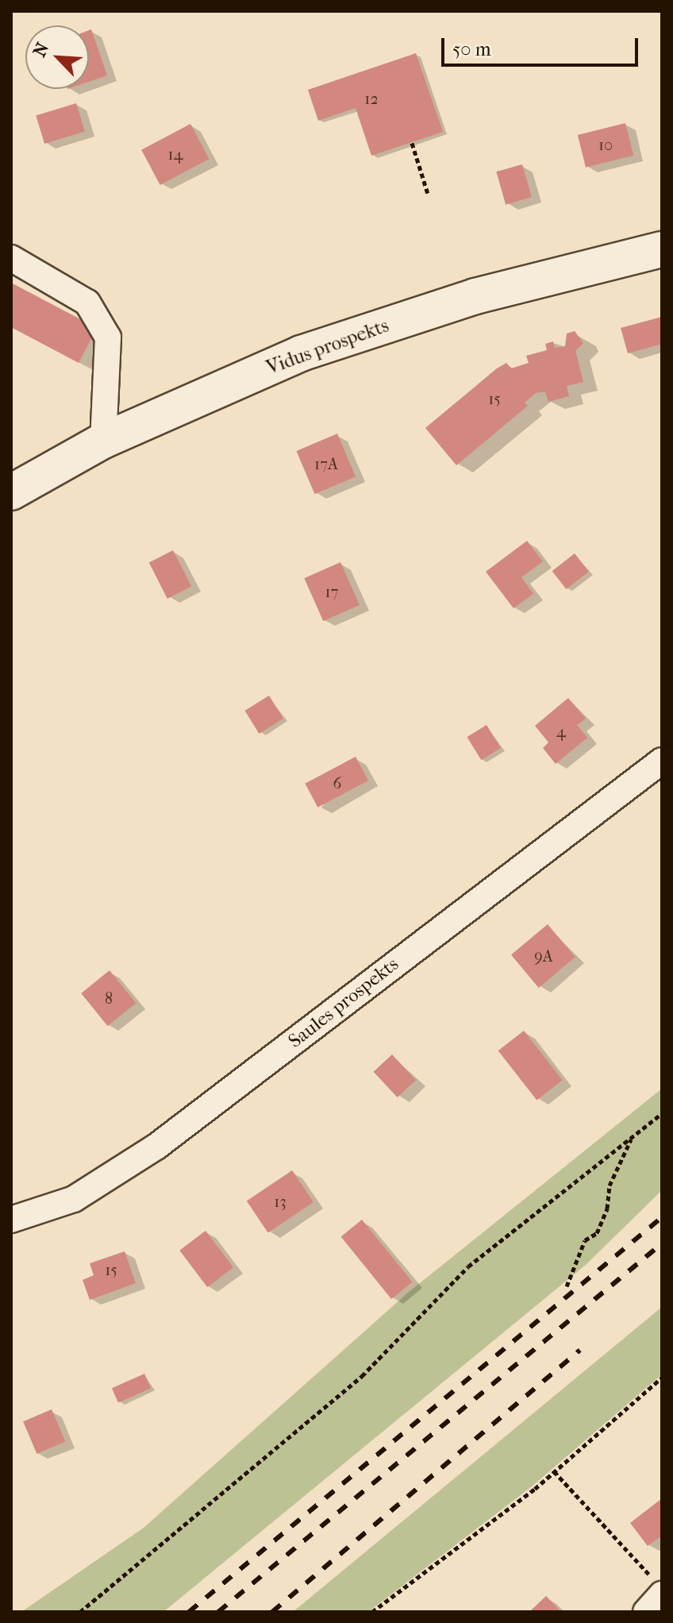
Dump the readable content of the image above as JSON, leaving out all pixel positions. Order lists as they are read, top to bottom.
{
  "streets": {
    "main road": ["Vidus prospekts"],
    "street": ["Saules prospekts"]
  },
  "house_numbers": [
    "12",
    "10",
    "14",
    "15",
    "17A",
    "17",
    "4",
    "6",
    "9A",
    "8",
    "13",
    "15"
  ],
  "scale_bar": "50 m",
  "north": "top left"
}
